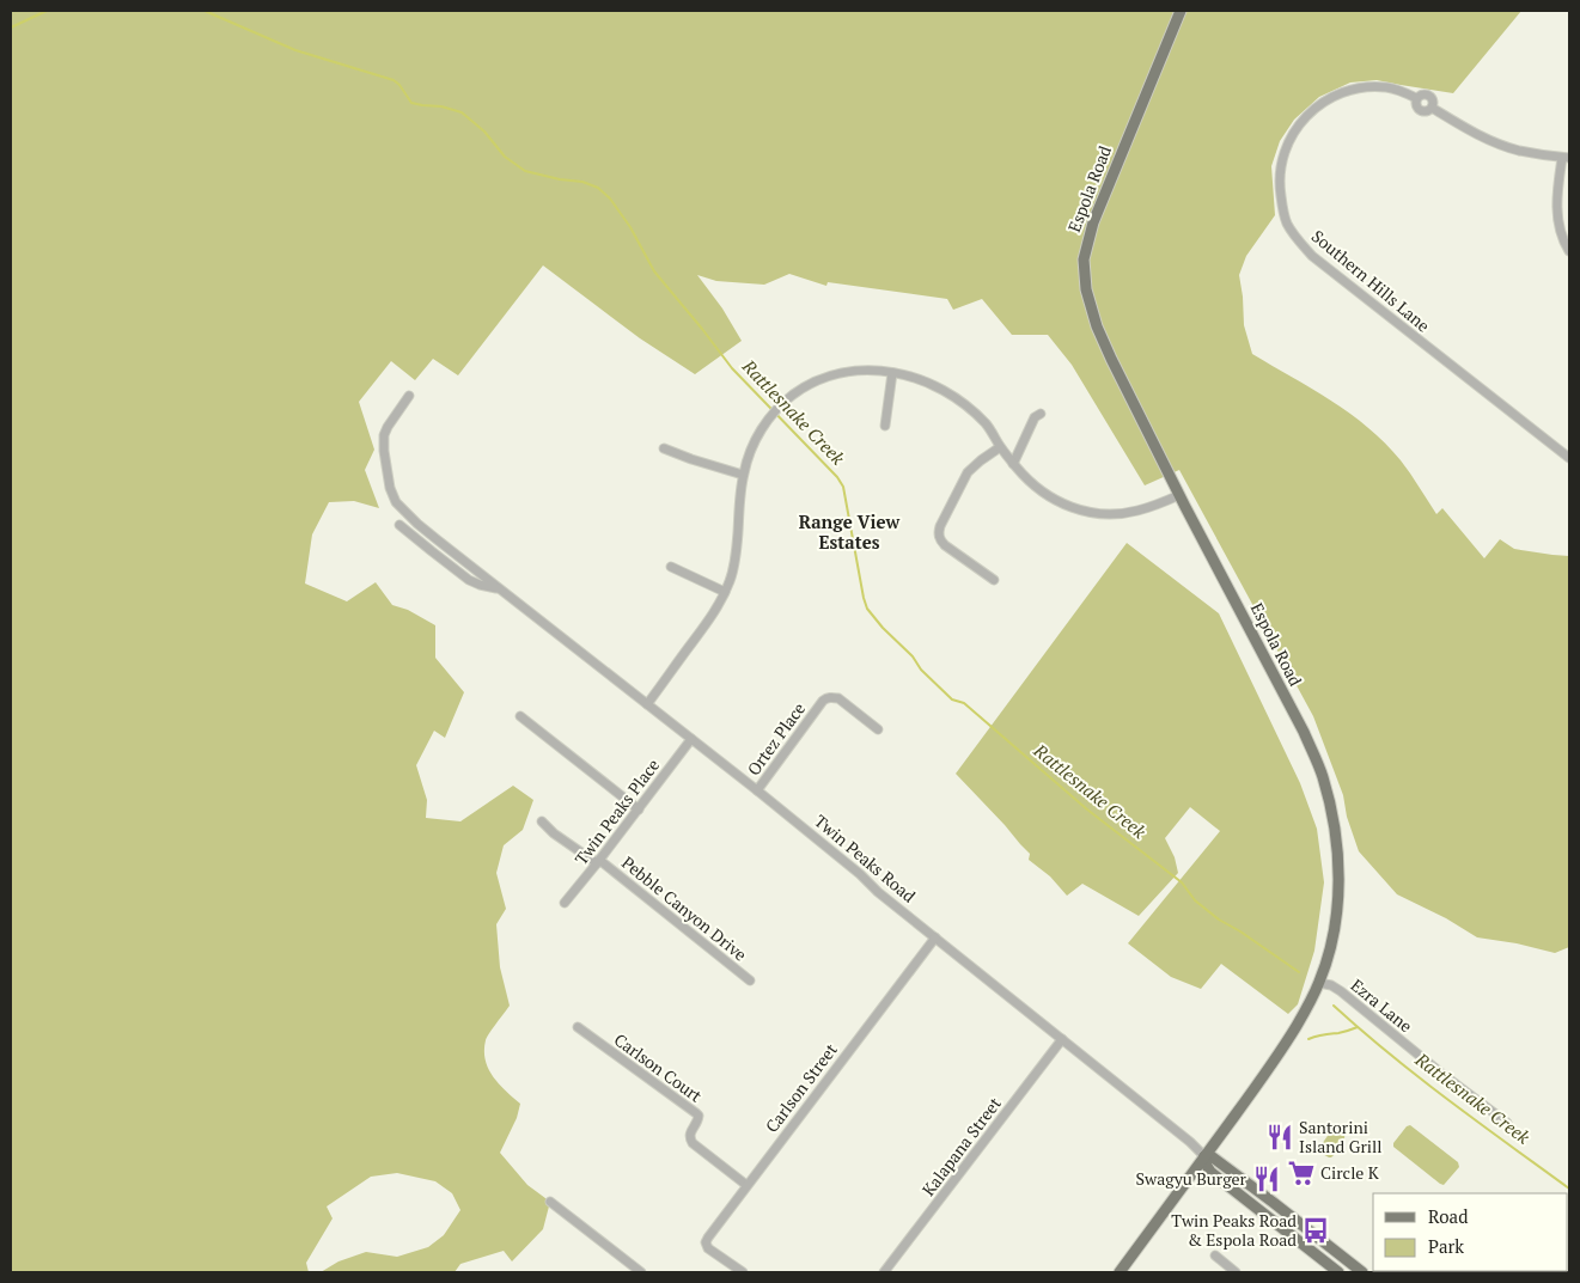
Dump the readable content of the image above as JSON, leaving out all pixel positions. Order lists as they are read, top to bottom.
{
  "streets": {
    "main road": ["Espola Road", "Twin Peaks Road"],
    "street": [
      "Southern Hills Lane",
      "Ortez Place",
      "Twin Peaks Place",
      "Pebble Canyon Drive",
      "Ezra Lane",
      "Carlson Court",
      "Carlson Street",
      "Kalapana Street"
    ]
  },
  "crossings": [
    ["Espola Road", "Twin Peaks Road"],
    ["Espola Road", "Ezra Lane"],
    ["Ortez Place", "Twin Peaks Road"],
    ["Twin Peaks Place", "Twin Peaks Road"],
    ["Twin Peaks Place", "Pebble Canyon Drive"],
    ["Twin Peaks Road", "Carlson Street"],
    ["Twin Peaks Road", "Kalapana Street"],
    ["Carlson Court", "Carlson Street"]
  ],
  "districts": ["Range View Estates"],
  "water": ["Rattlesnake Creek"],
  "places": {
    "restaurant": ["Santorini Island Grill", "Swagyu Burger"],
    "supermarket": ["Circle K"],
    "bus stop": ["Twin Peaks Road & Espola Road"]
  },
  "legend": ["Road", "Park"]
}
